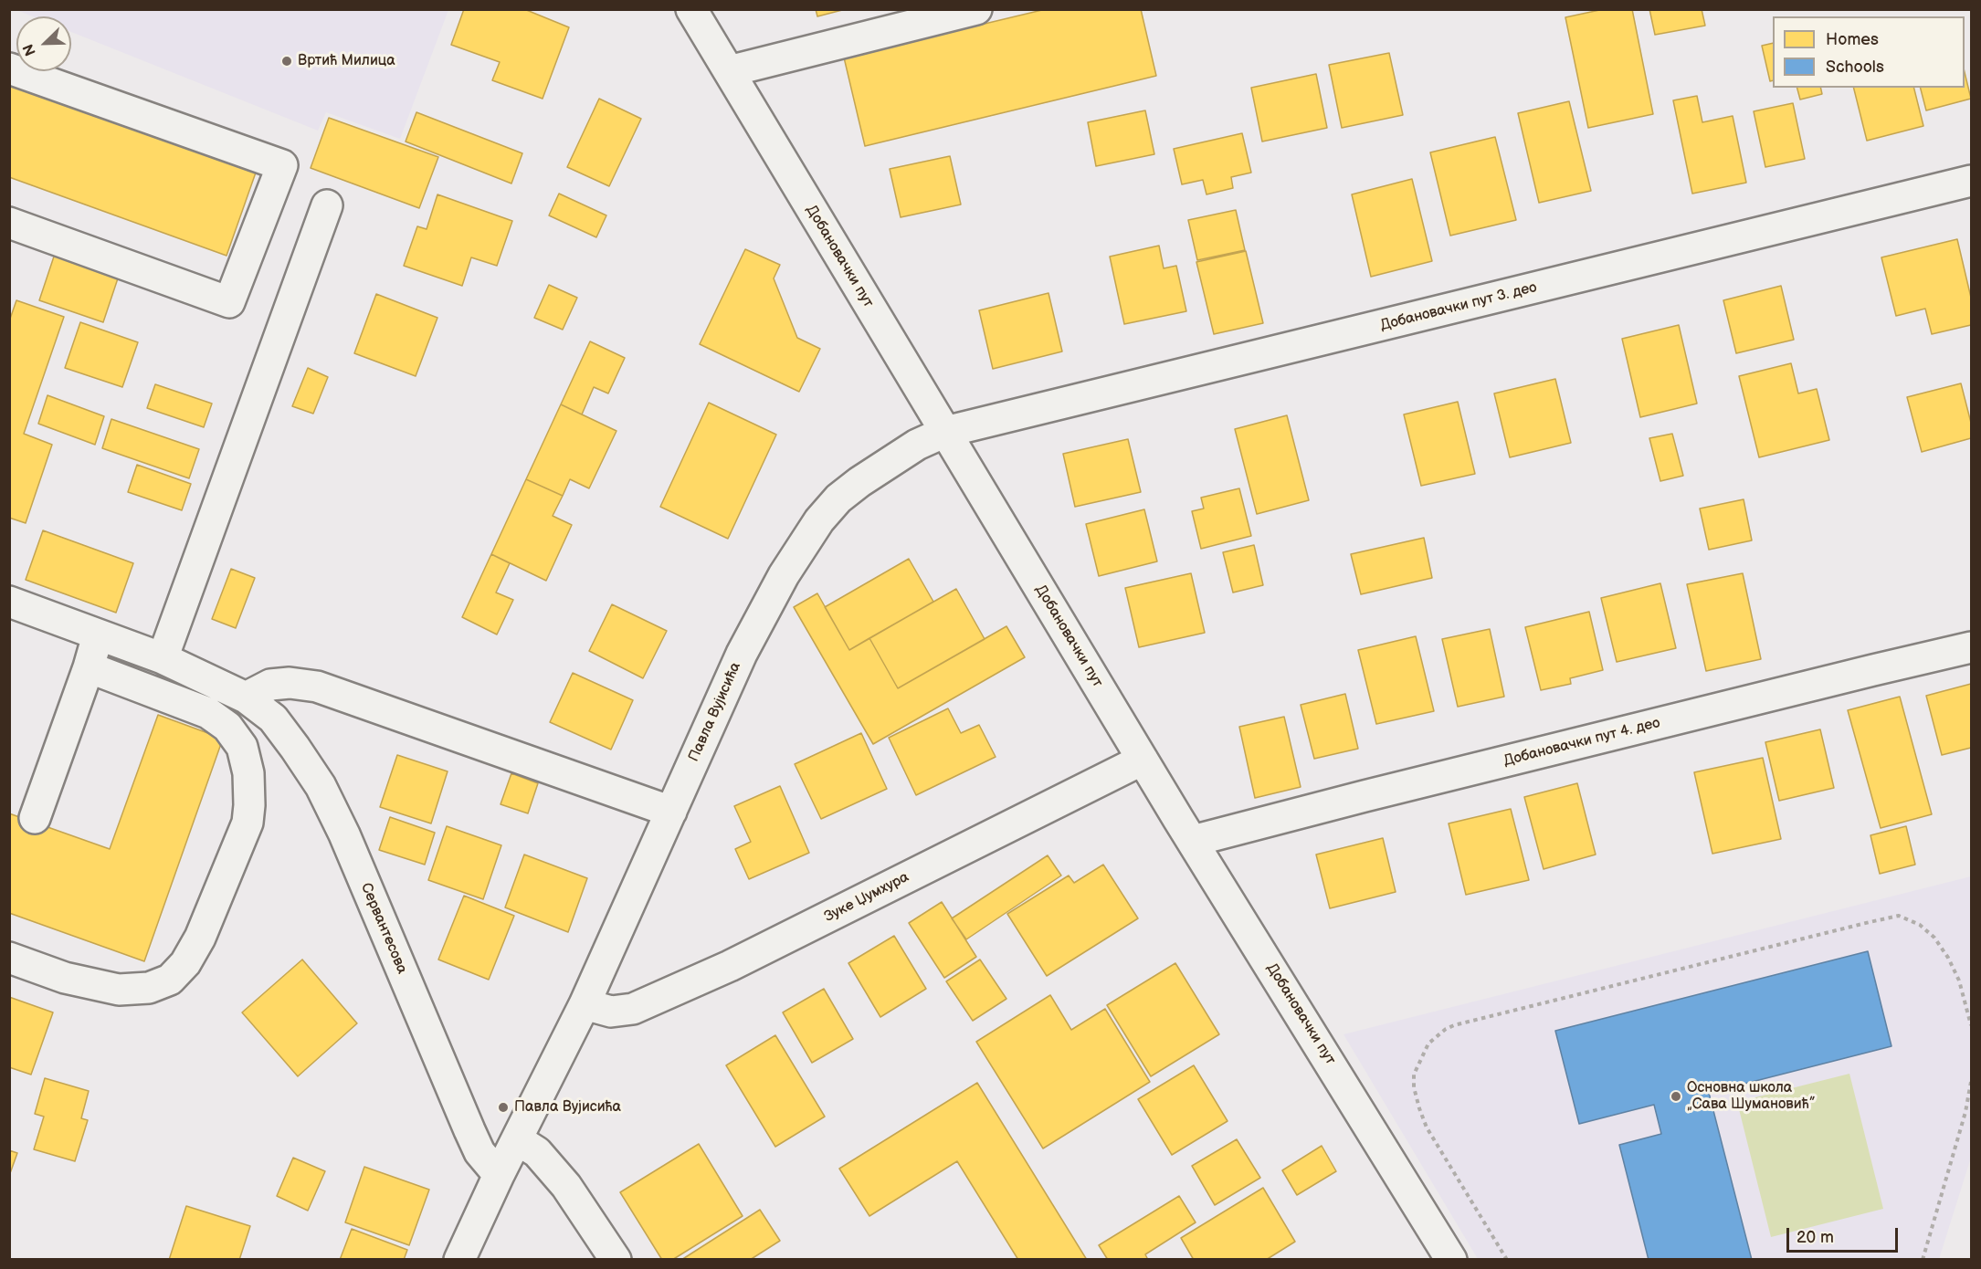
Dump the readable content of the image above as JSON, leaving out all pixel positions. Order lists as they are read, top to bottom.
{
  "streets": {
    "street": [
      "Добановачки пут",
      "Добановачки пут 3. део",
      "Павла Вујисића",
      "Добановачки пут 4. део",
      "Зуке Џумхура",
      "Сервантесова"
    ]
  },
  "crossings": [
    ["Добановачки пут", "Добановачки пут 3. део"],
    ["Добановачки пут", "Павла Вујисића"],
    ["Добановачки пут", "Добановачки пут 4. део"],
    ["Добановачки пут", "Зуке Џумхура"],
    ["Добановачки пут 3. део", "Павла Вујисића"],
    ["Павла Вујисића", "Зуке Џумхура"],
    ["Павла Вујисића", "Сервантесова"]
  ],
  "places": ["Вртић Милица", "Основна школа „Сава Шумановић”", "Павла Вујисића"],
  "legend": ["Homes", "Schools"],
  "scale_bar": "20 m",
  "north": "bottom left"
}
